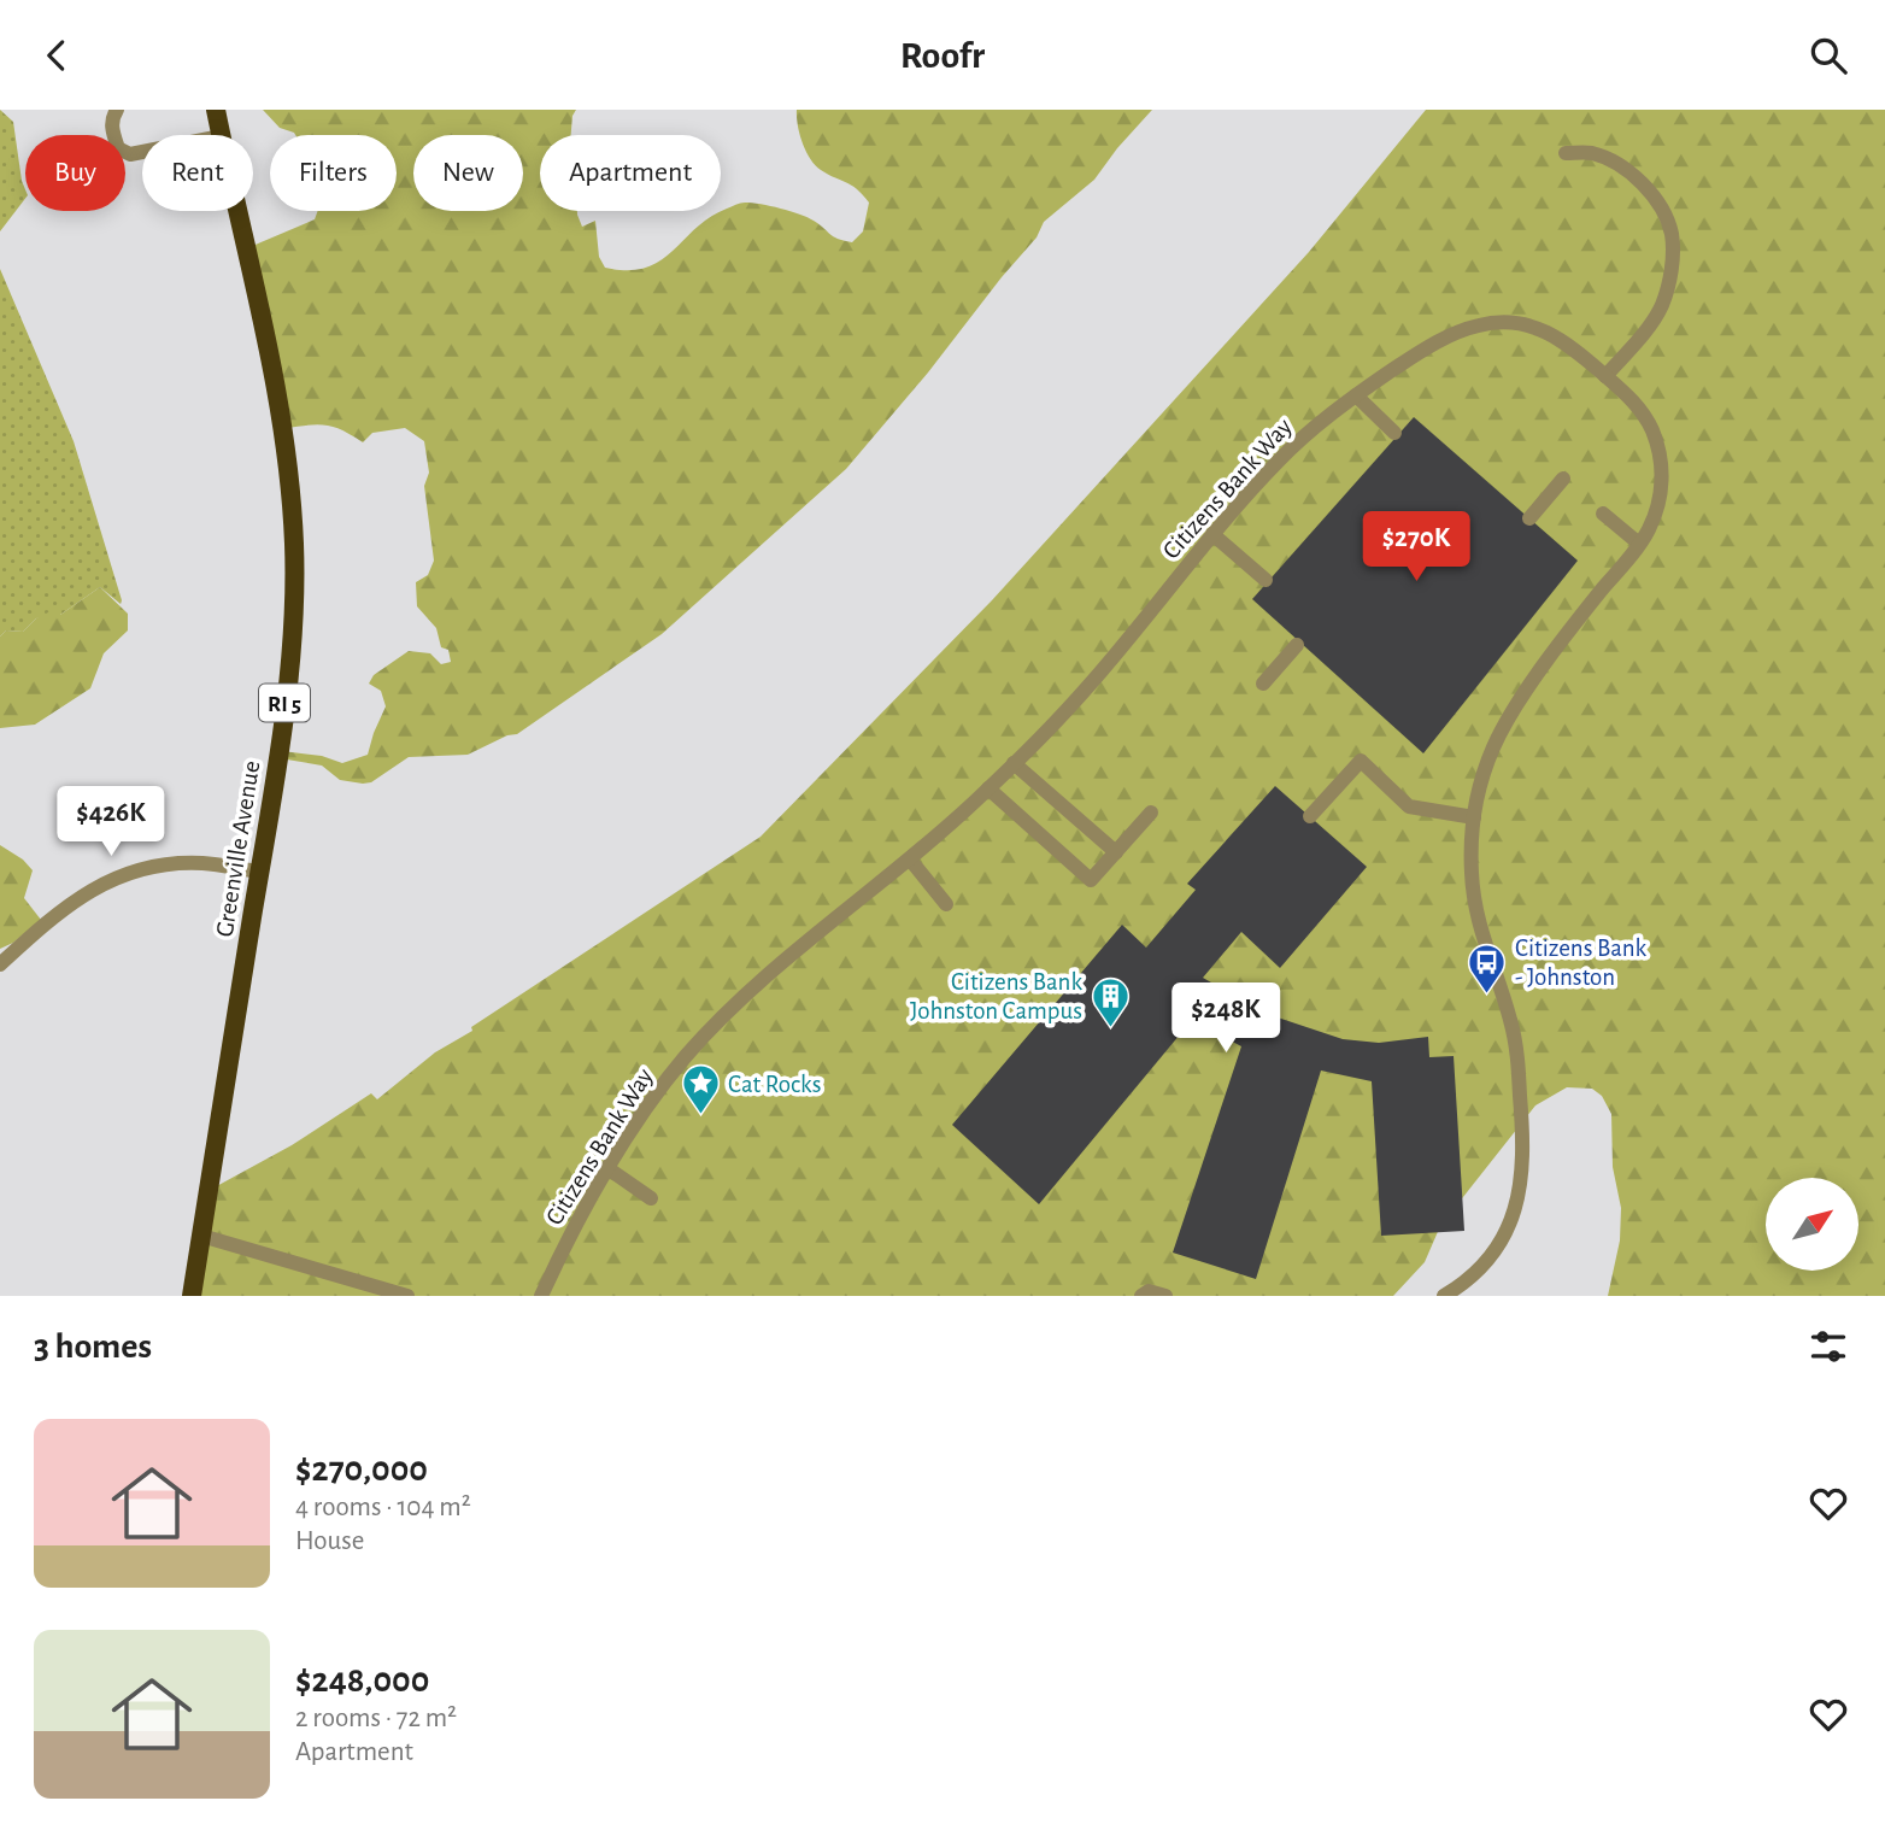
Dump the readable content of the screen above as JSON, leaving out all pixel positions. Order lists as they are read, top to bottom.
{
  "streets": {
    "main road": ["RI 5", "Greenville Avenue"],
    "street": ["Citizens Bank Way"]
  },
  "places": {
    "bus stop": ["Citizens Bank - Johnston"],
    "building": ["Citizens Bank Johnston Campus"],
    "place": ["Cat Rocks"]
  },
  "north": "top right",
  "page": {
    "header": "Roofr",
    "chip": [
      "Buy",
      "Rent",
      "Filters",
      "New",
      "Apartment"
    ],
    "price": ["$270K", "$426K", "$248K"],
    "heading": "3 homes",
    "list": [
      {
        "name": "$270,000",
        "note": "4 rooms · 104 m² · House"
      },
      {
        "name": "$248,000",
        "note": "2 rooms · 72 m² · Apartment"
      }
    ]
  }
}
